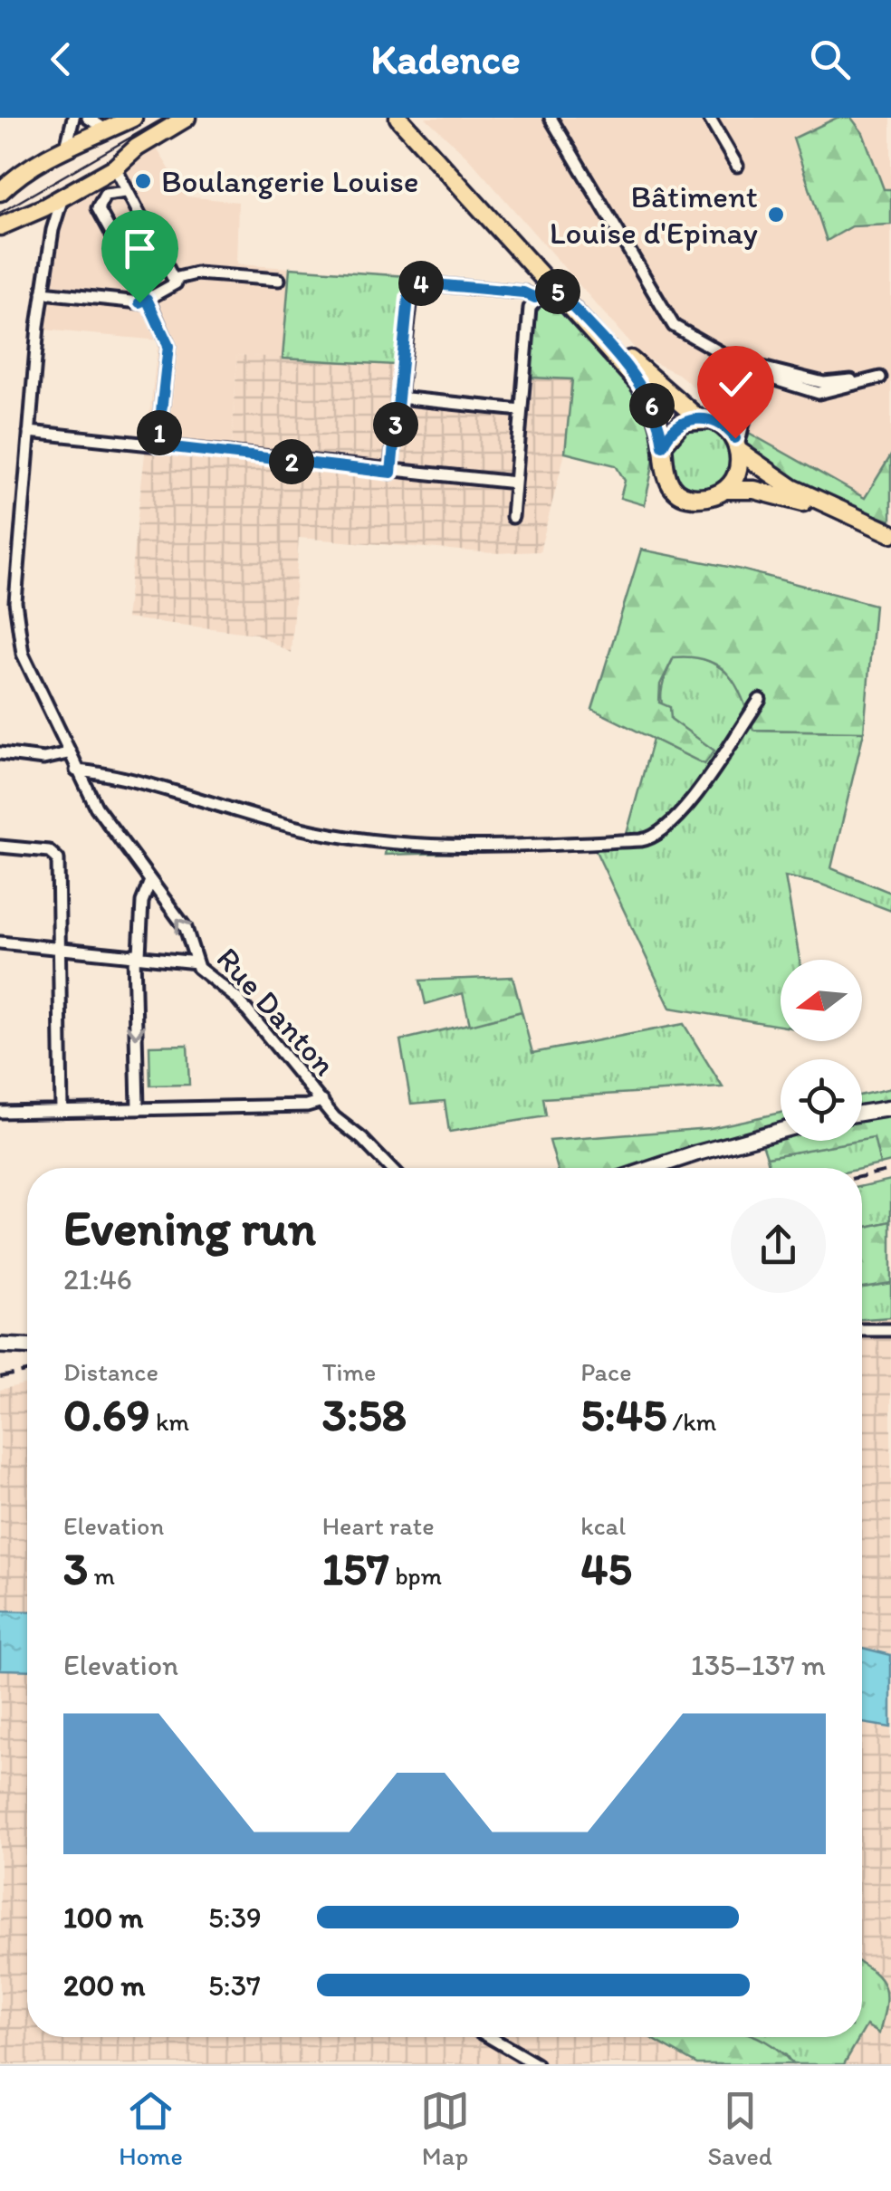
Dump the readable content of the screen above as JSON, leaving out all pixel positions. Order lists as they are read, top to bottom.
{
  "streets": {
    "street": ["Rue Danton"]
  },
  "places": ["Boulangerie Louise", "Bâtiment Louise d'Epinay"],
  "north": "left",
  "page": {
    "header": "Kadence",
    "pins": [
      "4",
      "5",
      "6",
      "3",
      "1",
      "2"
    ],
    "heading": ["Evening run", "21:46"],
    "stats": [
      ["Distance", "0.69 km"],
      ["Time", "3:58"],
      ["Pace", "5:45 /km"],
      ["Elevation", "3 m"],
      ["Heart rate", "157 bpm"],
      ["kcal", "45"]
    ],
    "chart": ["Elevation", "135–137 m"],
    "list": [
      {
        "name": "100 m",
        "note": "5:39"
      },
      {
        "name": "200 m",
        "note": "5:37"
      }
    ],
    "tabs": ["Home", "Map", "Saved"]
  }
}
